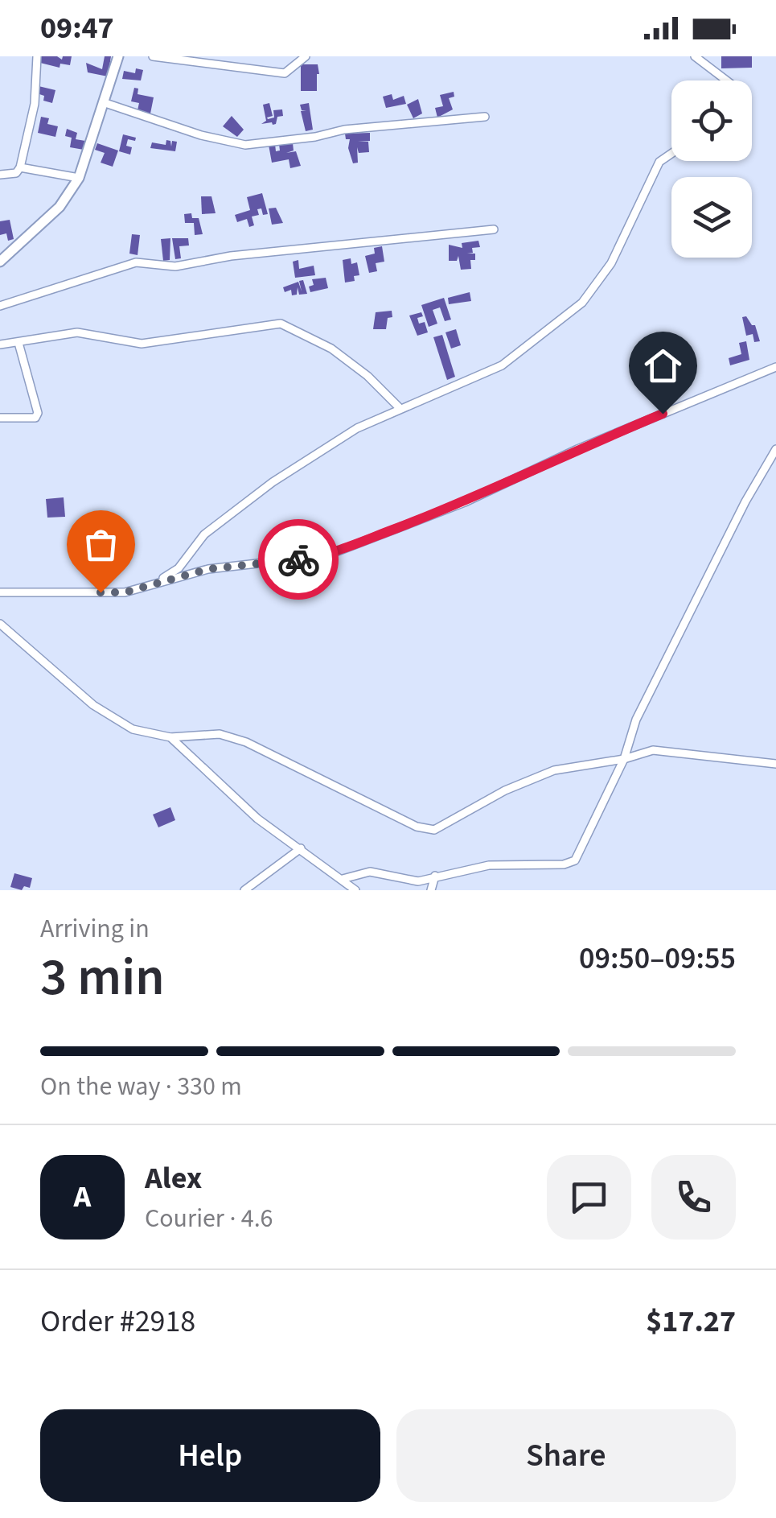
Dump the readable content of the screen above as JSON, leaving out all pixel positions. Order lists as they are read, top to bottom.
{
  "page": {
    "status": "09:47",
    "heading": ["3 min", "Arriving in", "09:50–09:55"],
    "panel": [
      "Alex",
      "Courier · 4.6",
      "Order #2918",
      "$17.27"
    ],
    "bar": "On the way · 330 m",
    "round": "A",
    "buttons": ["Help", "Share"]
  }
}
